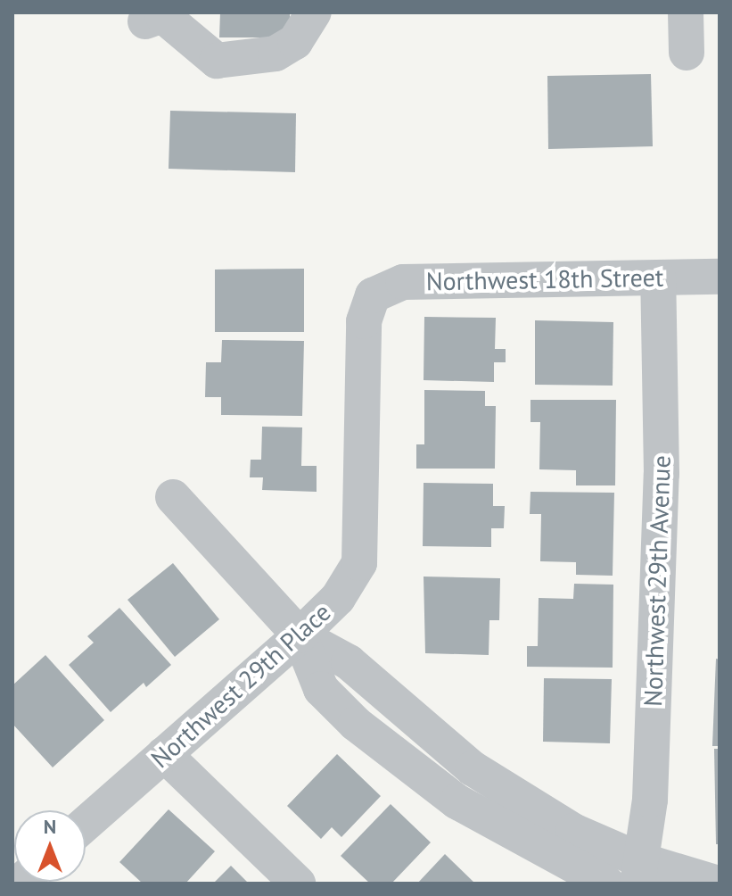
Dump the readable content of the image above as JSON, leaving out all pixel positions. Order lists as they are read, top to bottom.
{
  "streets": {
    "street": ["Northwest 18th Street", "Northwest 29th Avenue", "Northwest 29th Place"]
  },
  "crossings": [
    ["Northwest 18th Street", "Northwest 29th Avenue"],
    ["Northwest 18th Street", "Northwest 29th Place"]
  ],
  "north": "top"
}
